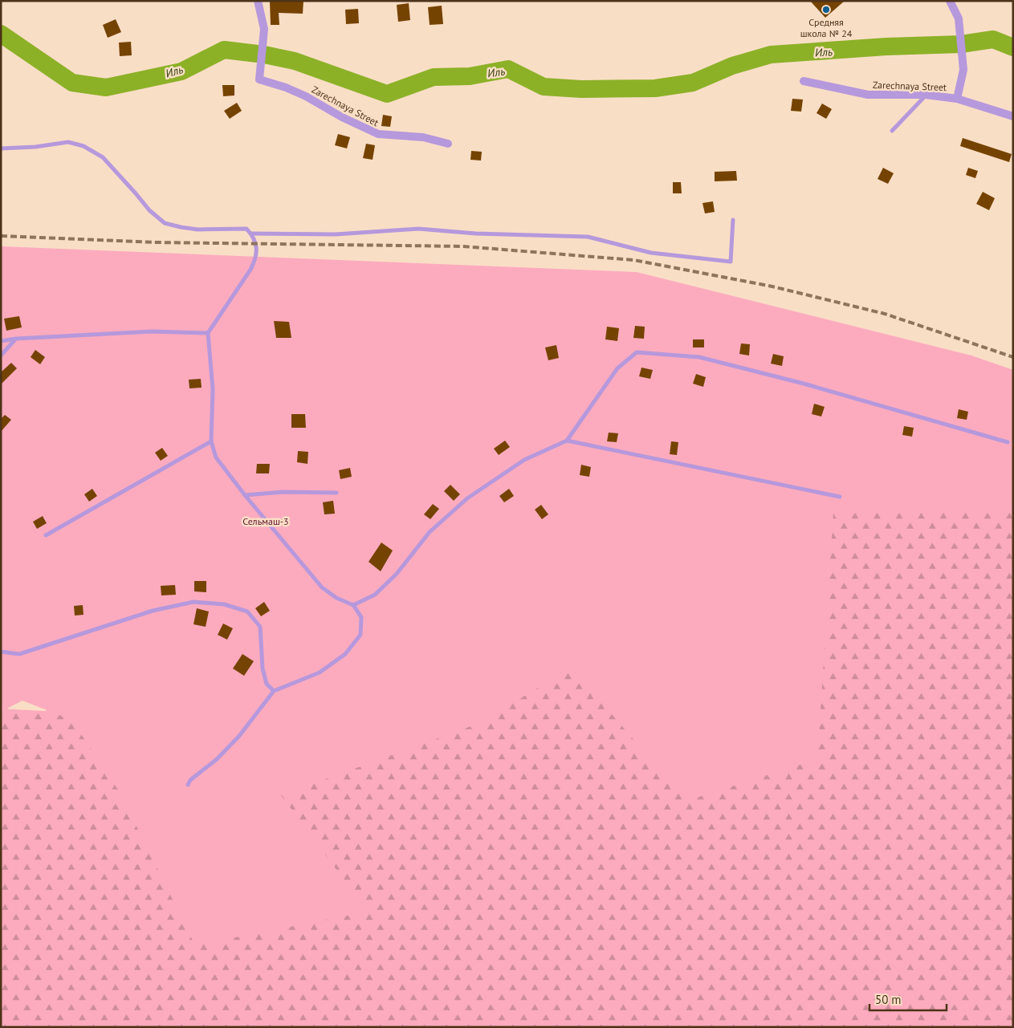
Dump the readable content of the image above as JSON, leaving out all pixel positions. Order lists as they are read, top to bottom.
{
  "streets": {
    "street": ["Zarechnaya Street"]
  },
  "water": ["Иль"],
  "parks": ["Сельмаш-3"],
  "places": ["Средняя школа № 24"],
  "scale_bar": "50 m"
}
